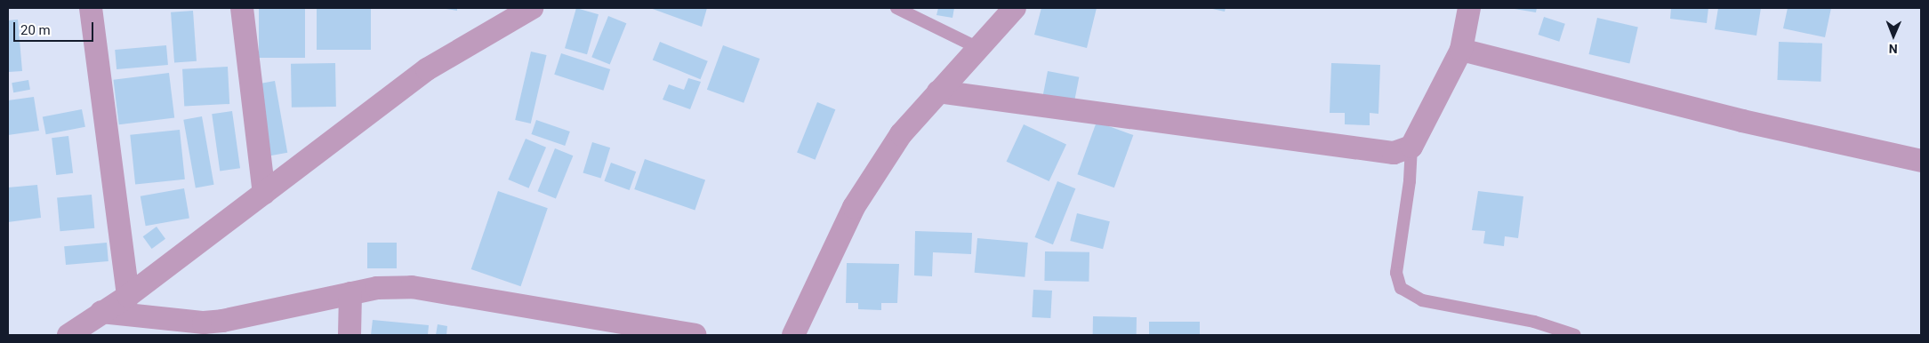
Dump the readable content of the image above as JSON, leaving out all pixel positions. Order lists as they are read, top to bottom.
{
  "scale_bar": "20 m",
  "north": "bottom"
}
